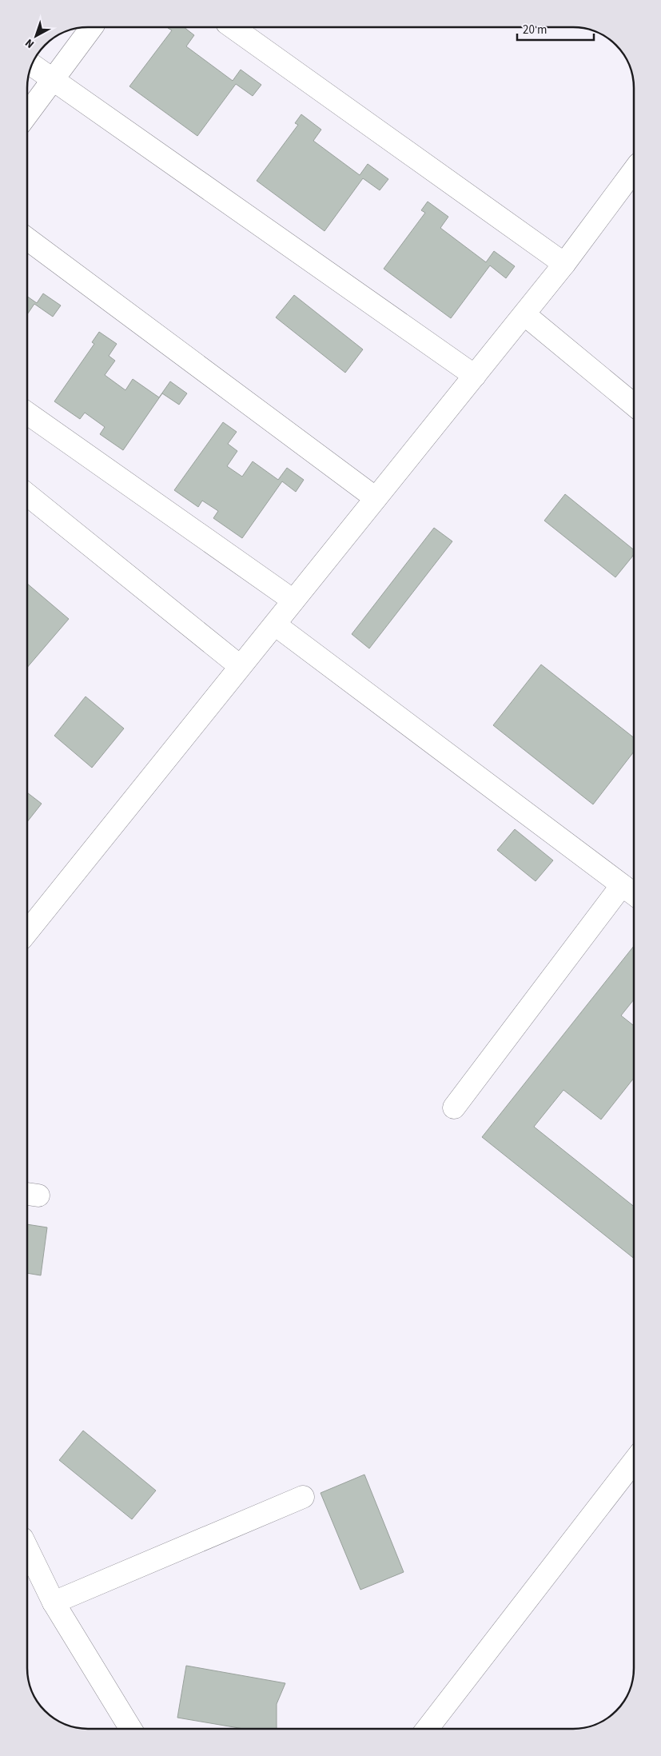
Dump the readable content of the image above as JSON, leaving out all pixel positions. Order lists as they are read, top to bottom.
{
  "scale_bar": "20 m",
  "north": "bottom left"
}
